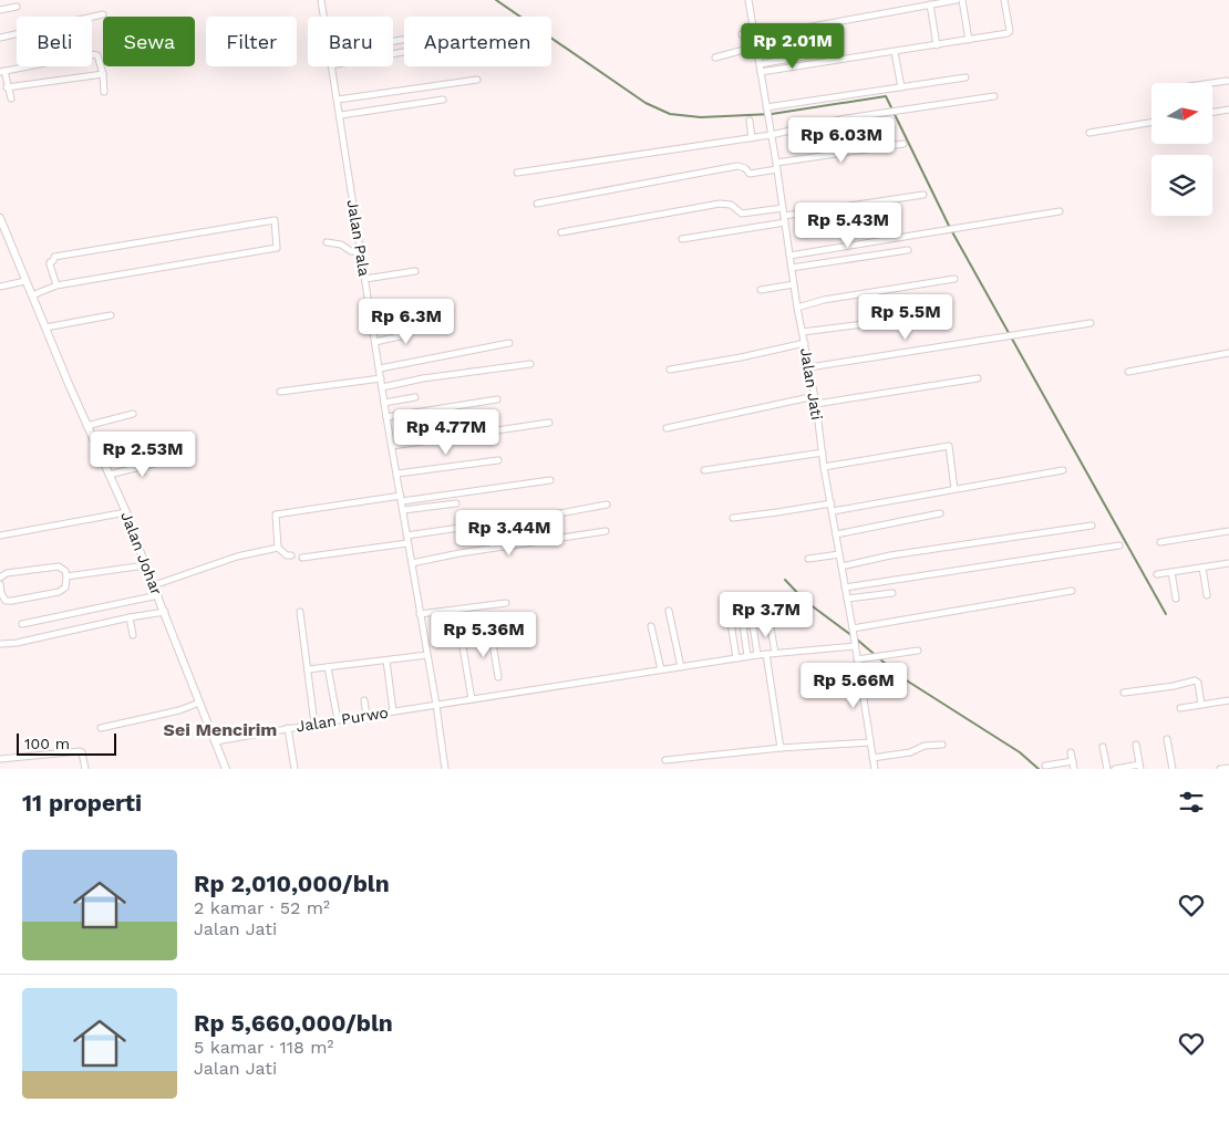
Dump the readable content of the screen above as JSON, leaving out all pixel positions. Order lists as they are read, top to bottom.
{
  "streets": {
    "street": [
      "Jalan Pala",
      "Jalan Jati",
      "Jalan Johar",
      "Jalan Purwo"
    ]
  },
  "crossings": [
    ["Jalan Pala", "Jalan Purwo"],
    ["Jalan Jati", "Jalan Purwo"],
    ["Jalan Johar", "Jalan Purwo"]
  ],
  "districts": ["Sei Mencirim"],
  "scale_bar": "100 m",
  "north": "right",
  "page": {
    "chip": [
      "Beli",
      "Sewa",
      "Filter",
      "Baru",
      "Apartemen"
    ],
    "price": [
      "Rp 2.01M",
      "Rp 6.03M",
      "Rp 5.43M",
      "Rp 5.5M",
      "Rp 6.3M",
      "Rp 4.77M",
      "Rp 2.53M",
      "Rp 3.44M",
      "Rp 3.7M",
      "Rp 5.36M",
      "Rp 5.66M"
    ],
    "scale": "100 m",
    "heading": "11 properti",
    "list": [
      {
        "name": "Rp 2,010,000/bln",
        "note": "2 kamar · 52 m² · Jalan Jati"
      },
      {
        "name": "Rp 5,660,000/bln",
        "note": "5 kamar · 118 m² · Jalan Jati"
      }
    ]
  }
}
